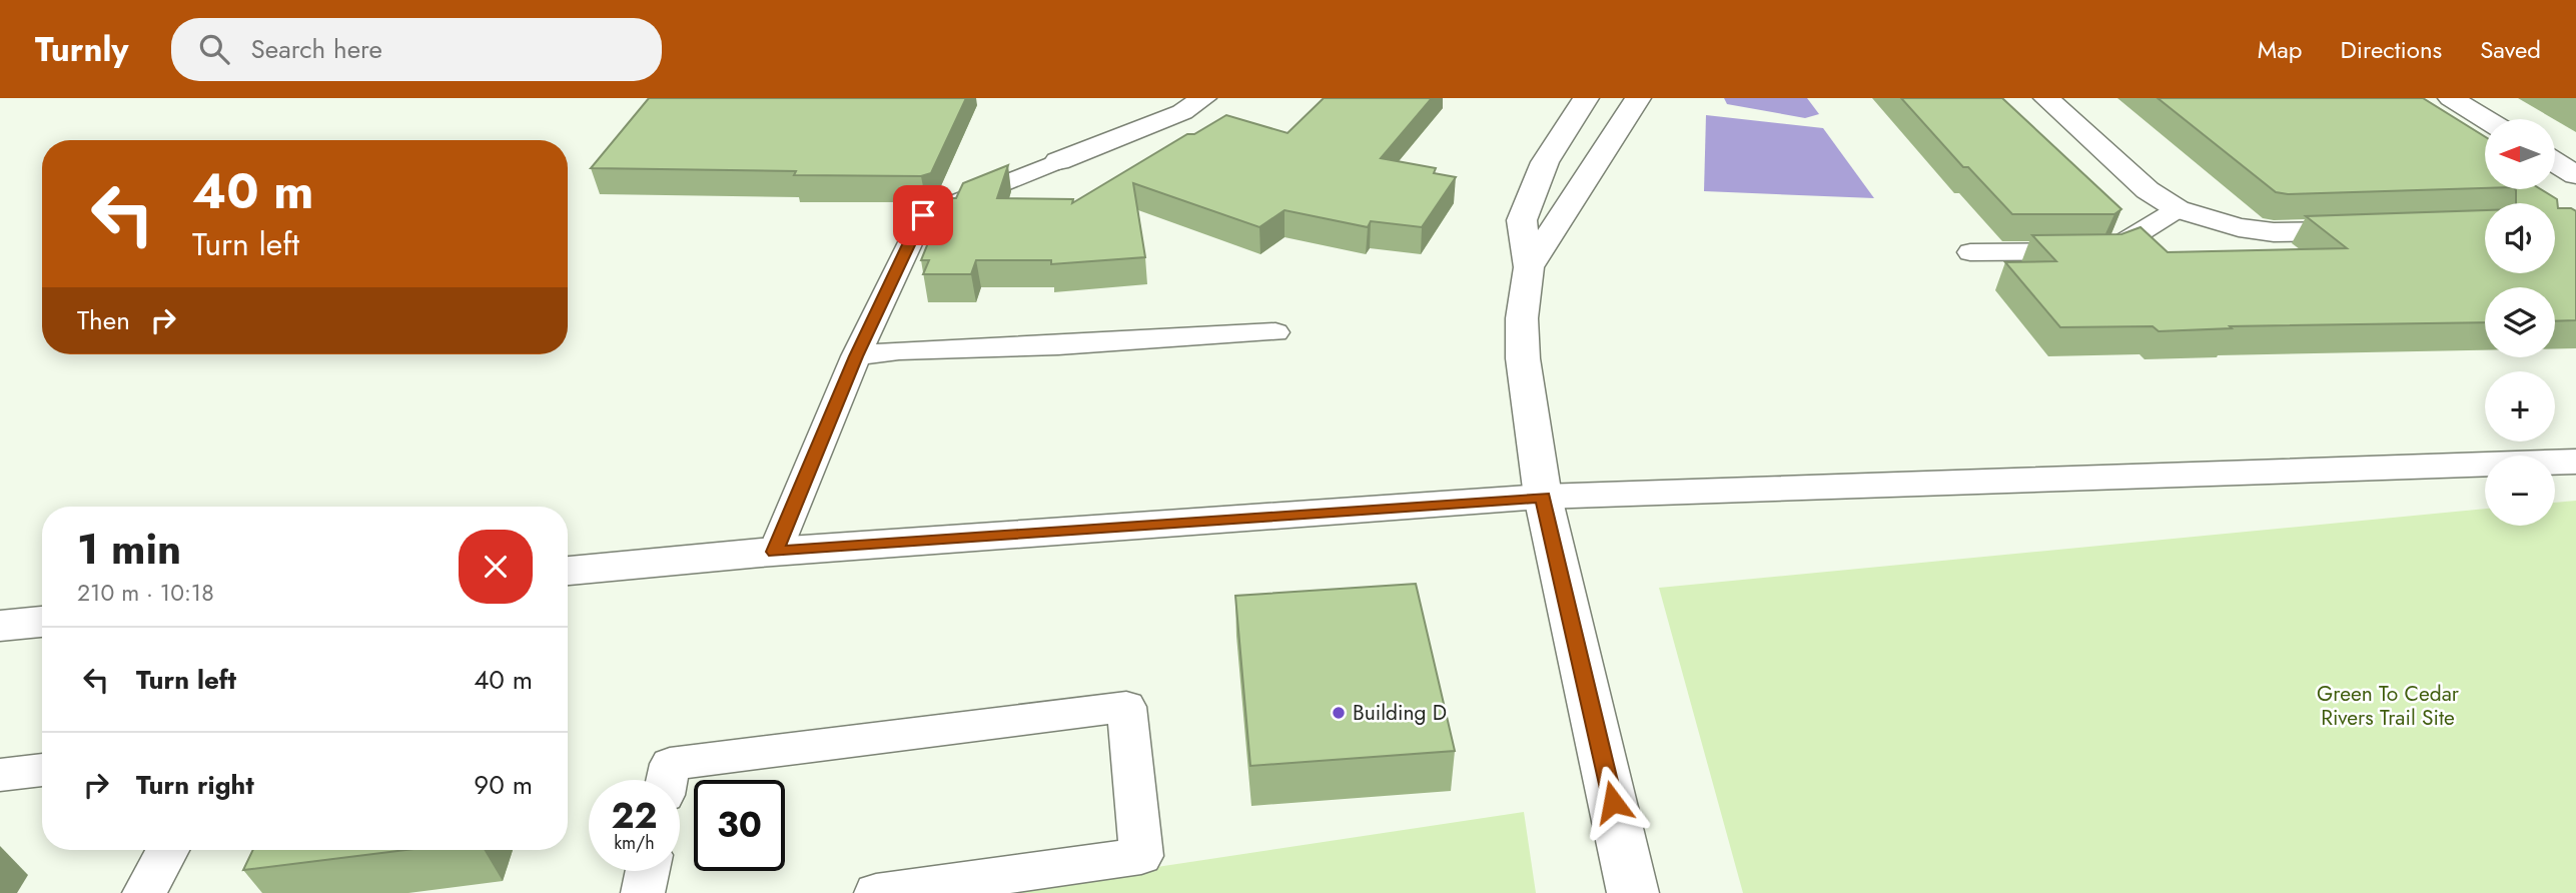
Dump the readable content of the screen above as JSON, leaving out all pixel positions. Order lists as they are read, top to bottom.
{
  "parks": ["Green To Cedar Rivers Trail Site"],
  "places": ["Building D"],
  "north": "left",
  "page": {
    "header": "Turnly",
    "search": "Search here",
    "nav": ["Map", "Directions", "Saved"],
    "map_buttons": ["+", "−"],
    "turn": ["40 m", "Turn left"],
    "then": "Then",
    "heading": ["1 min", "210 m · 10:18"],
    "list": [
      {
        "name": "Turn left",
        "value": "40 m"
      },
      {
        "name": "Turn right",
        "value": "90 m"
      }
    ],
    "speed": "22 km/h",
    "limit": "30"
  }
}
